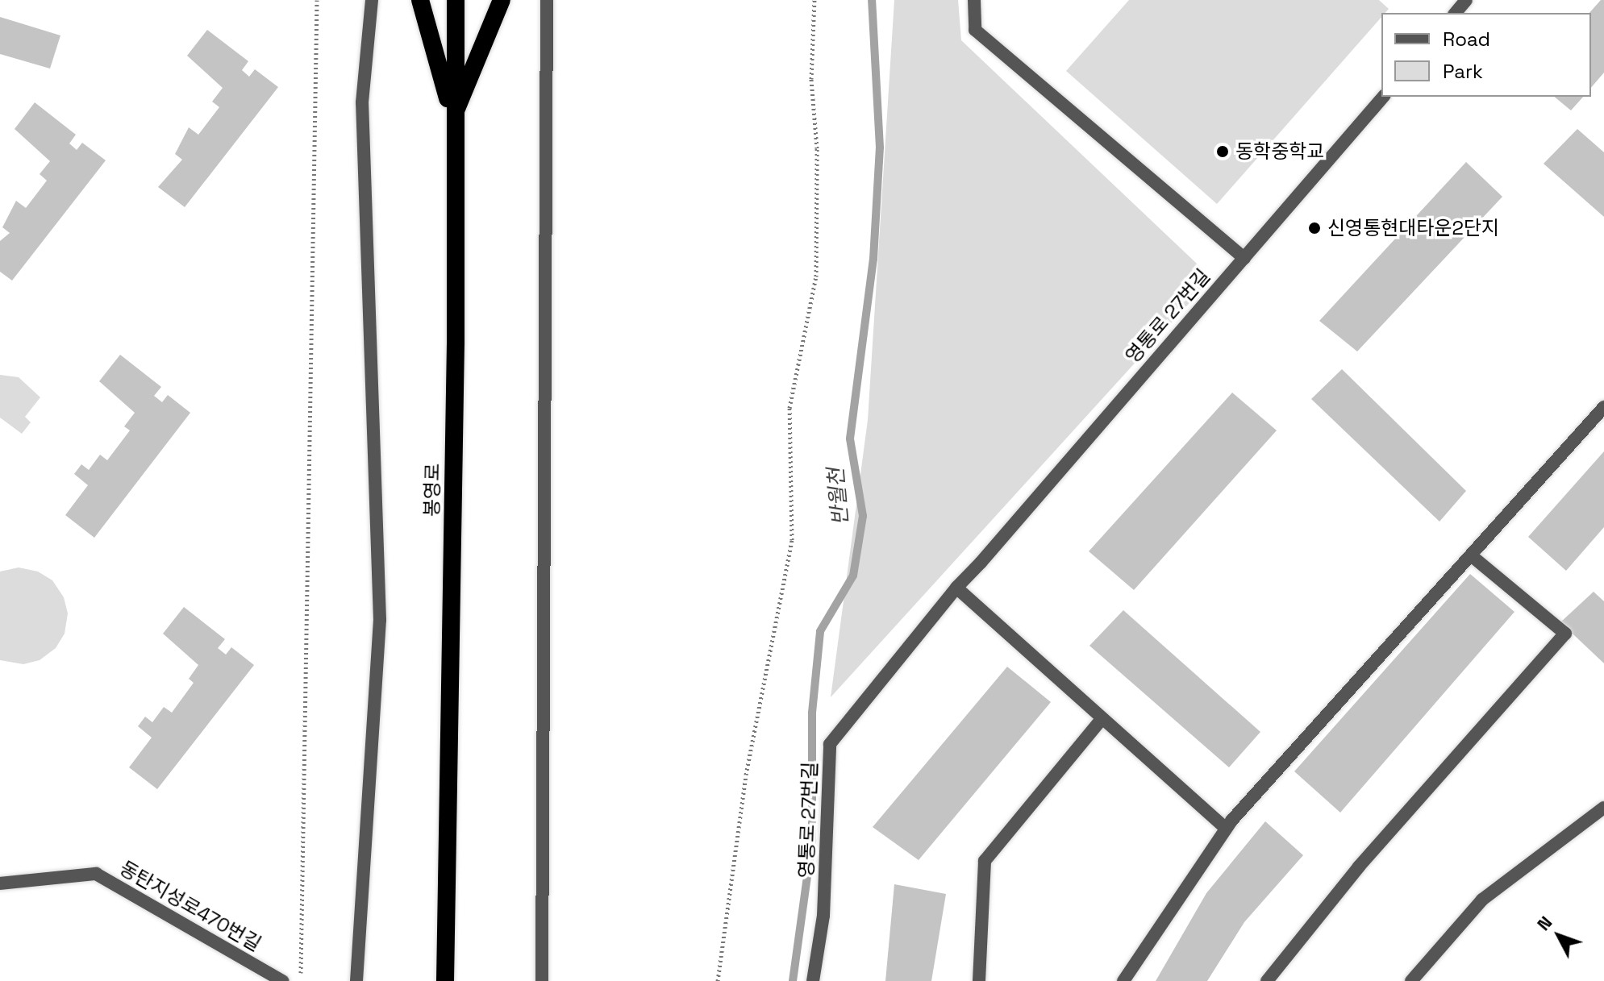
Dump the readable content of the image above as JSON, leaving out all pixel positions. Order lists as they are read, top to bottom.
{
  "streets": {
    "highway": ["봉영로"],
    "street": ["영통로 27번길", "동탄지성로470번길"]
  },
  "water": ["반월천"],
  "places": ["동학중학교", "신영통현대타운2단지"],
  "legend": ["Road", "Park"],
  "north": "top left"
}
